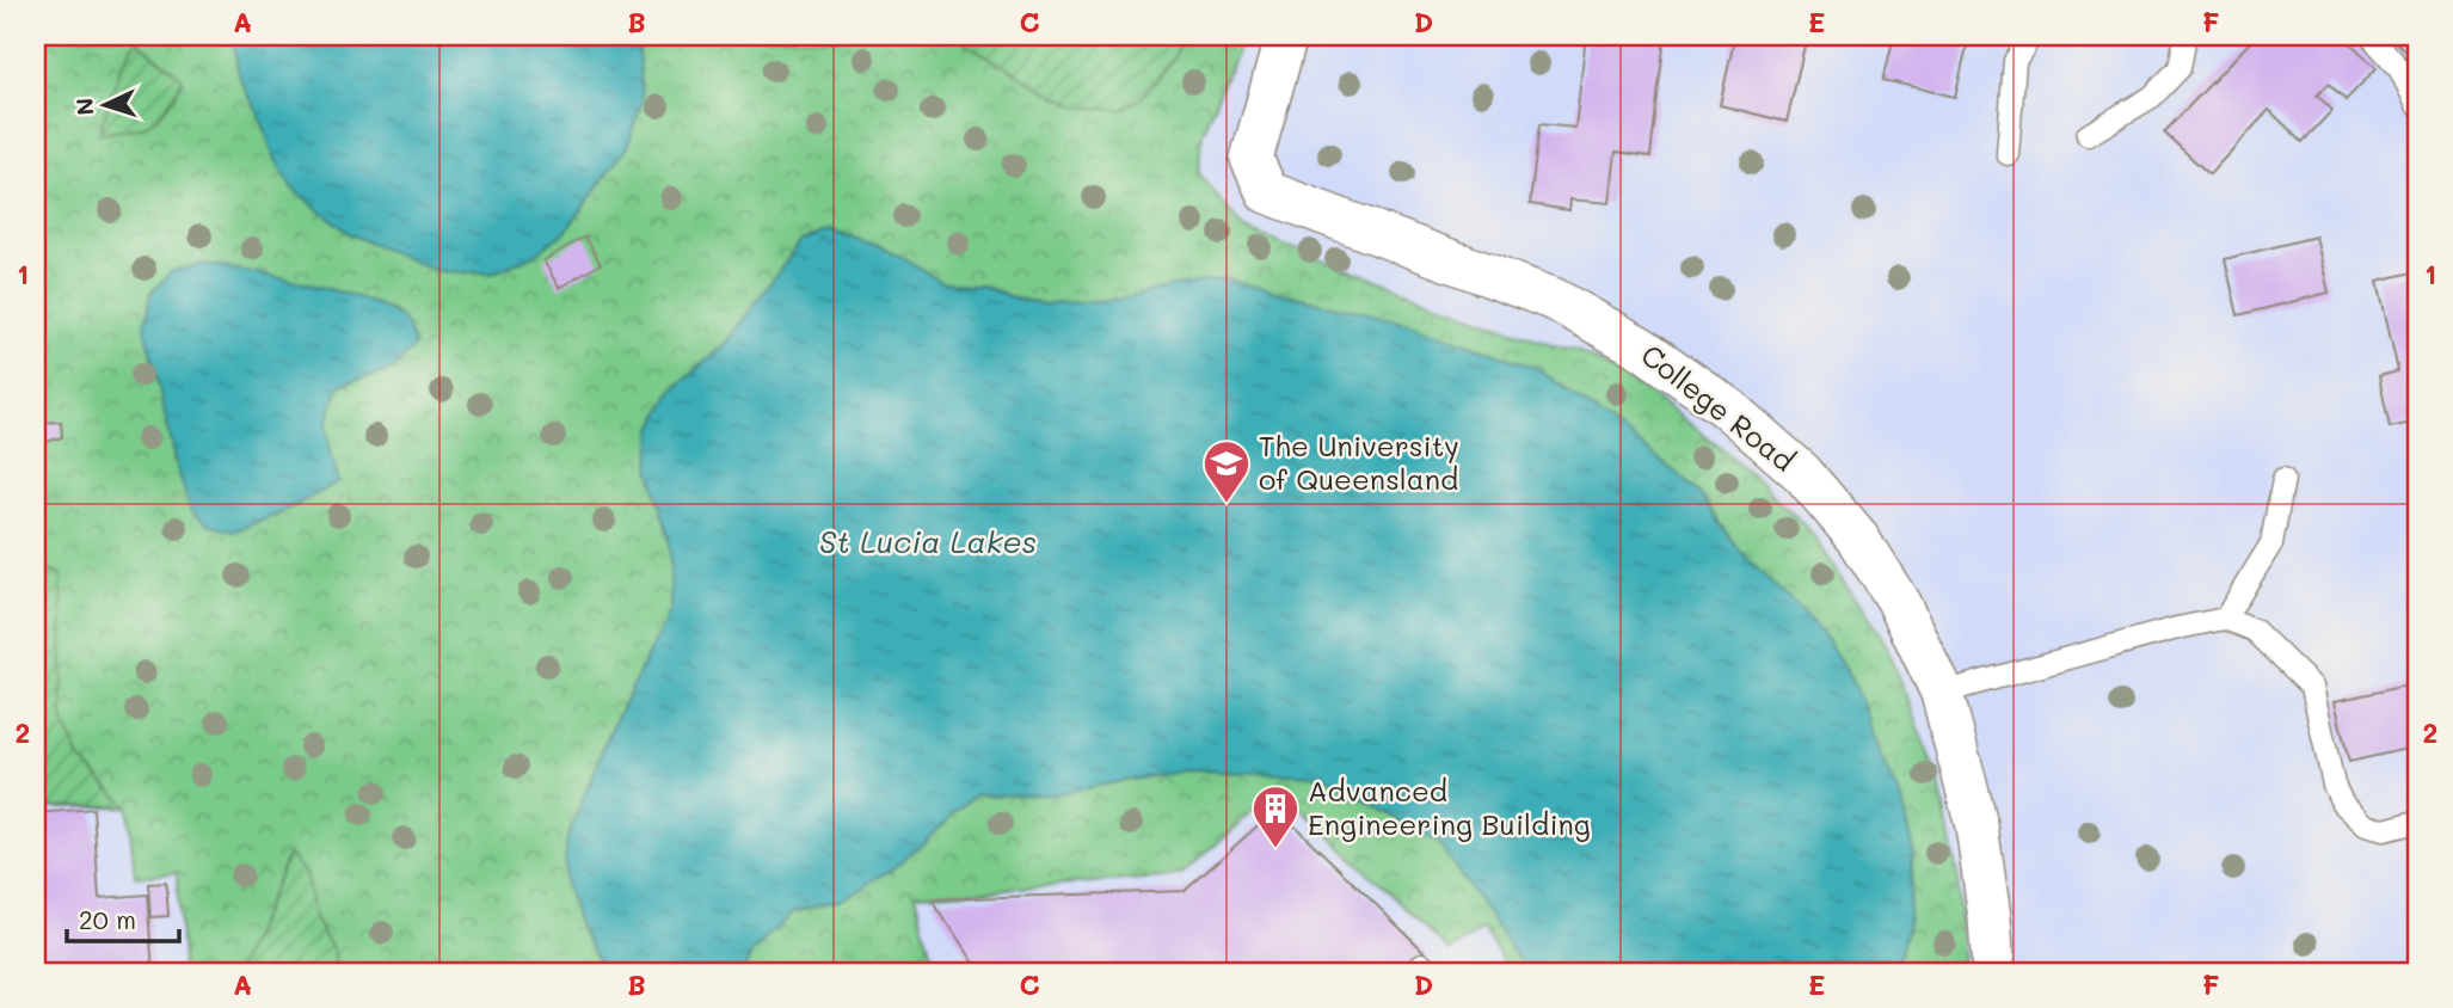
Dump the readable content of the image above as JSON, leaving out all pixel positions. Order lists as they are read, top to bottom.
{
  "streets": {
    "street": ["College Road"]
  },
  "water": ["St Lucia Lakes"],
  "places": {
    "school or university": ["The University of Queensland"],
    "building": ["Advanced Engineering Building"]
  },
  "scale_bar": "20 m",
  "north": "left",
  "grid": {
    "columns": [
      "A",
      "B",
      "C",
      "D",
      "E",
      "F"
    ],
    "rows": ["1", "2"]
  }
}
